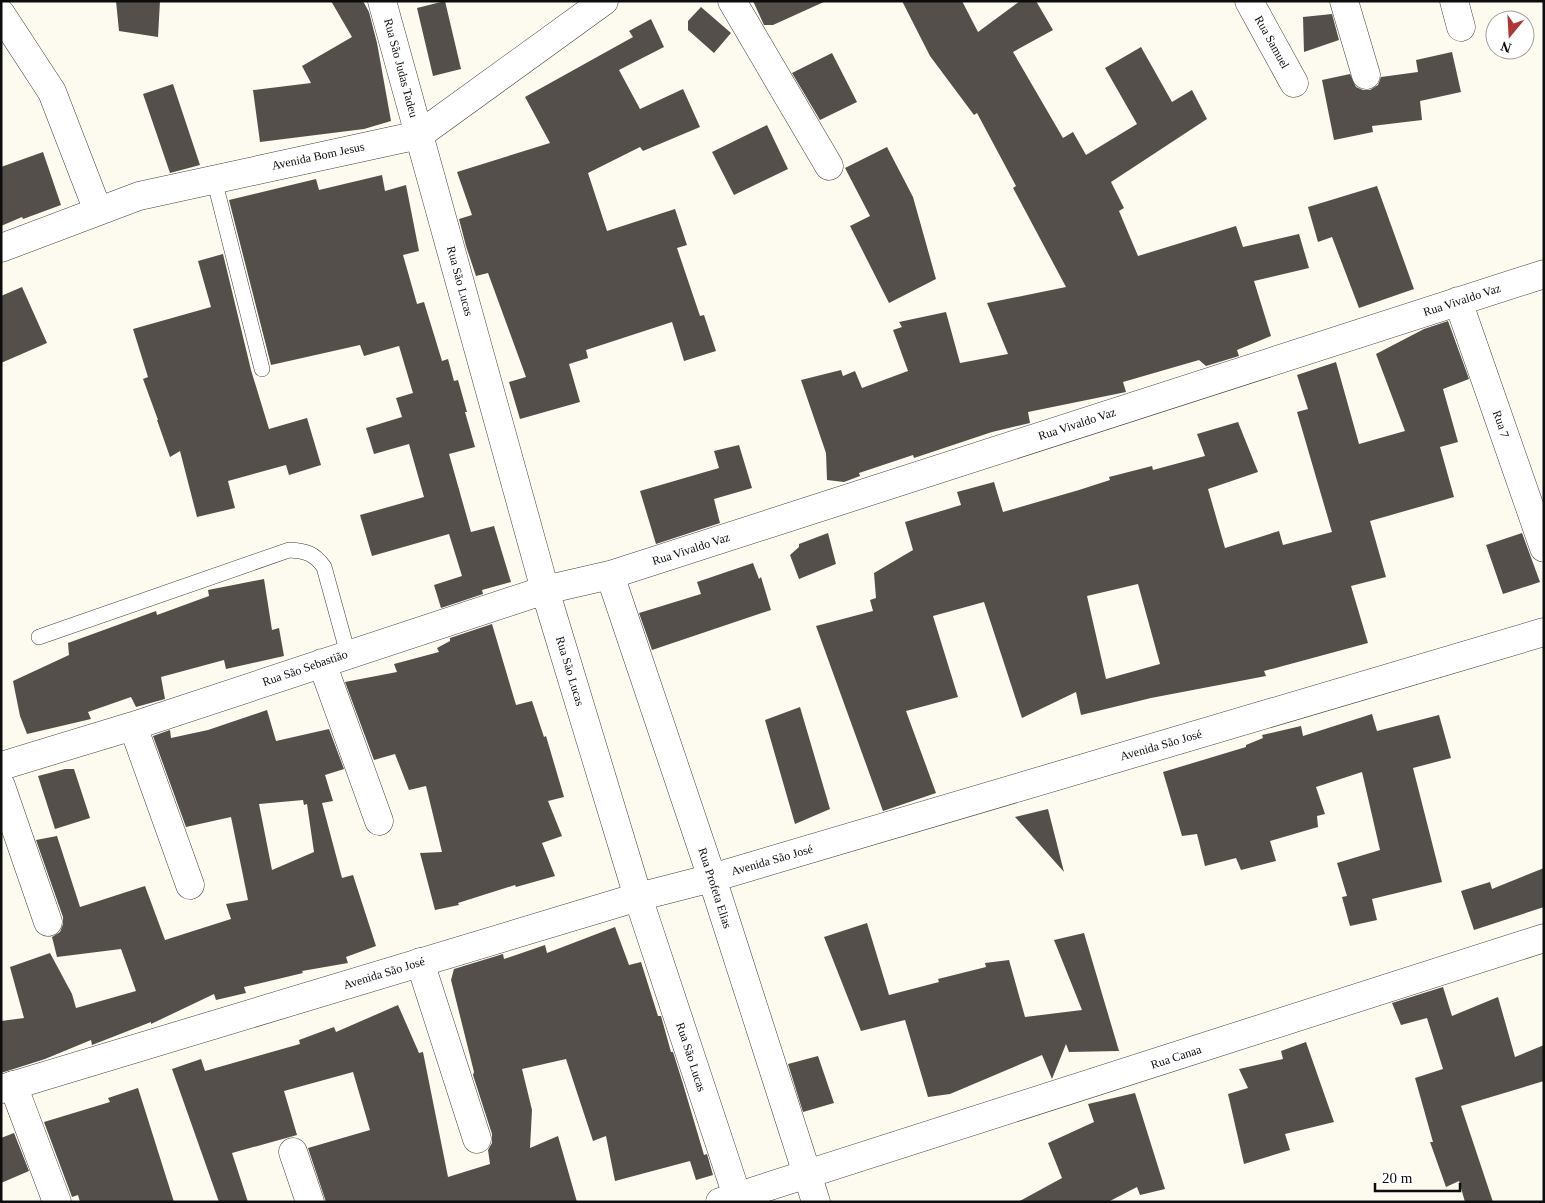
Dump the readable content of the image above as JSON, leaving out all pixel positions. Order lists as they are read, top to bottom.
{
  "streets": {
    "street": [
      "Rua Samuel",
      "Rua São Judas Tadeu",
      "Avenida Bom Jesus",
      "Rua São Lucas",
      "Rua Vivaldo Vaz",
      "Rua 7",
      "Rua São Sebastião",
      "Avenida São José",
      "Rua Profeta Elias",
      "Rua Canaa"
    ]
  },
  "crossings": [
    ["Rua São Judas Tadeu", "Avenida Bom Jesus"],
    ["Rua São Judas Tadeu", "Rua São Lucas"],
    ["Avenida Bom Jesus", "Rua São Lucas"],
    ["Rua São Lucas", "Rua São Sebastião"],
    ["Rua São Lucas", "Avenida São José"],
    ["Rua Vivaldo Vaz", "Rua 7"],
    ["Rua Vivaldo Vaz", "Rua São Sebastião"],
    ["Rua Vivaldo Vaz", "Rua Profeta Elias"],
    ["Rua São Sebastião", "Rua Profeta Elias"],
    ["Avenida São José", "Rua Profeta Elias"],
    ["Rua Profeta Elias", "Rua Canaa"]
  ],
  "scale_bar": "20 m",
  "north": "bottom"
}
